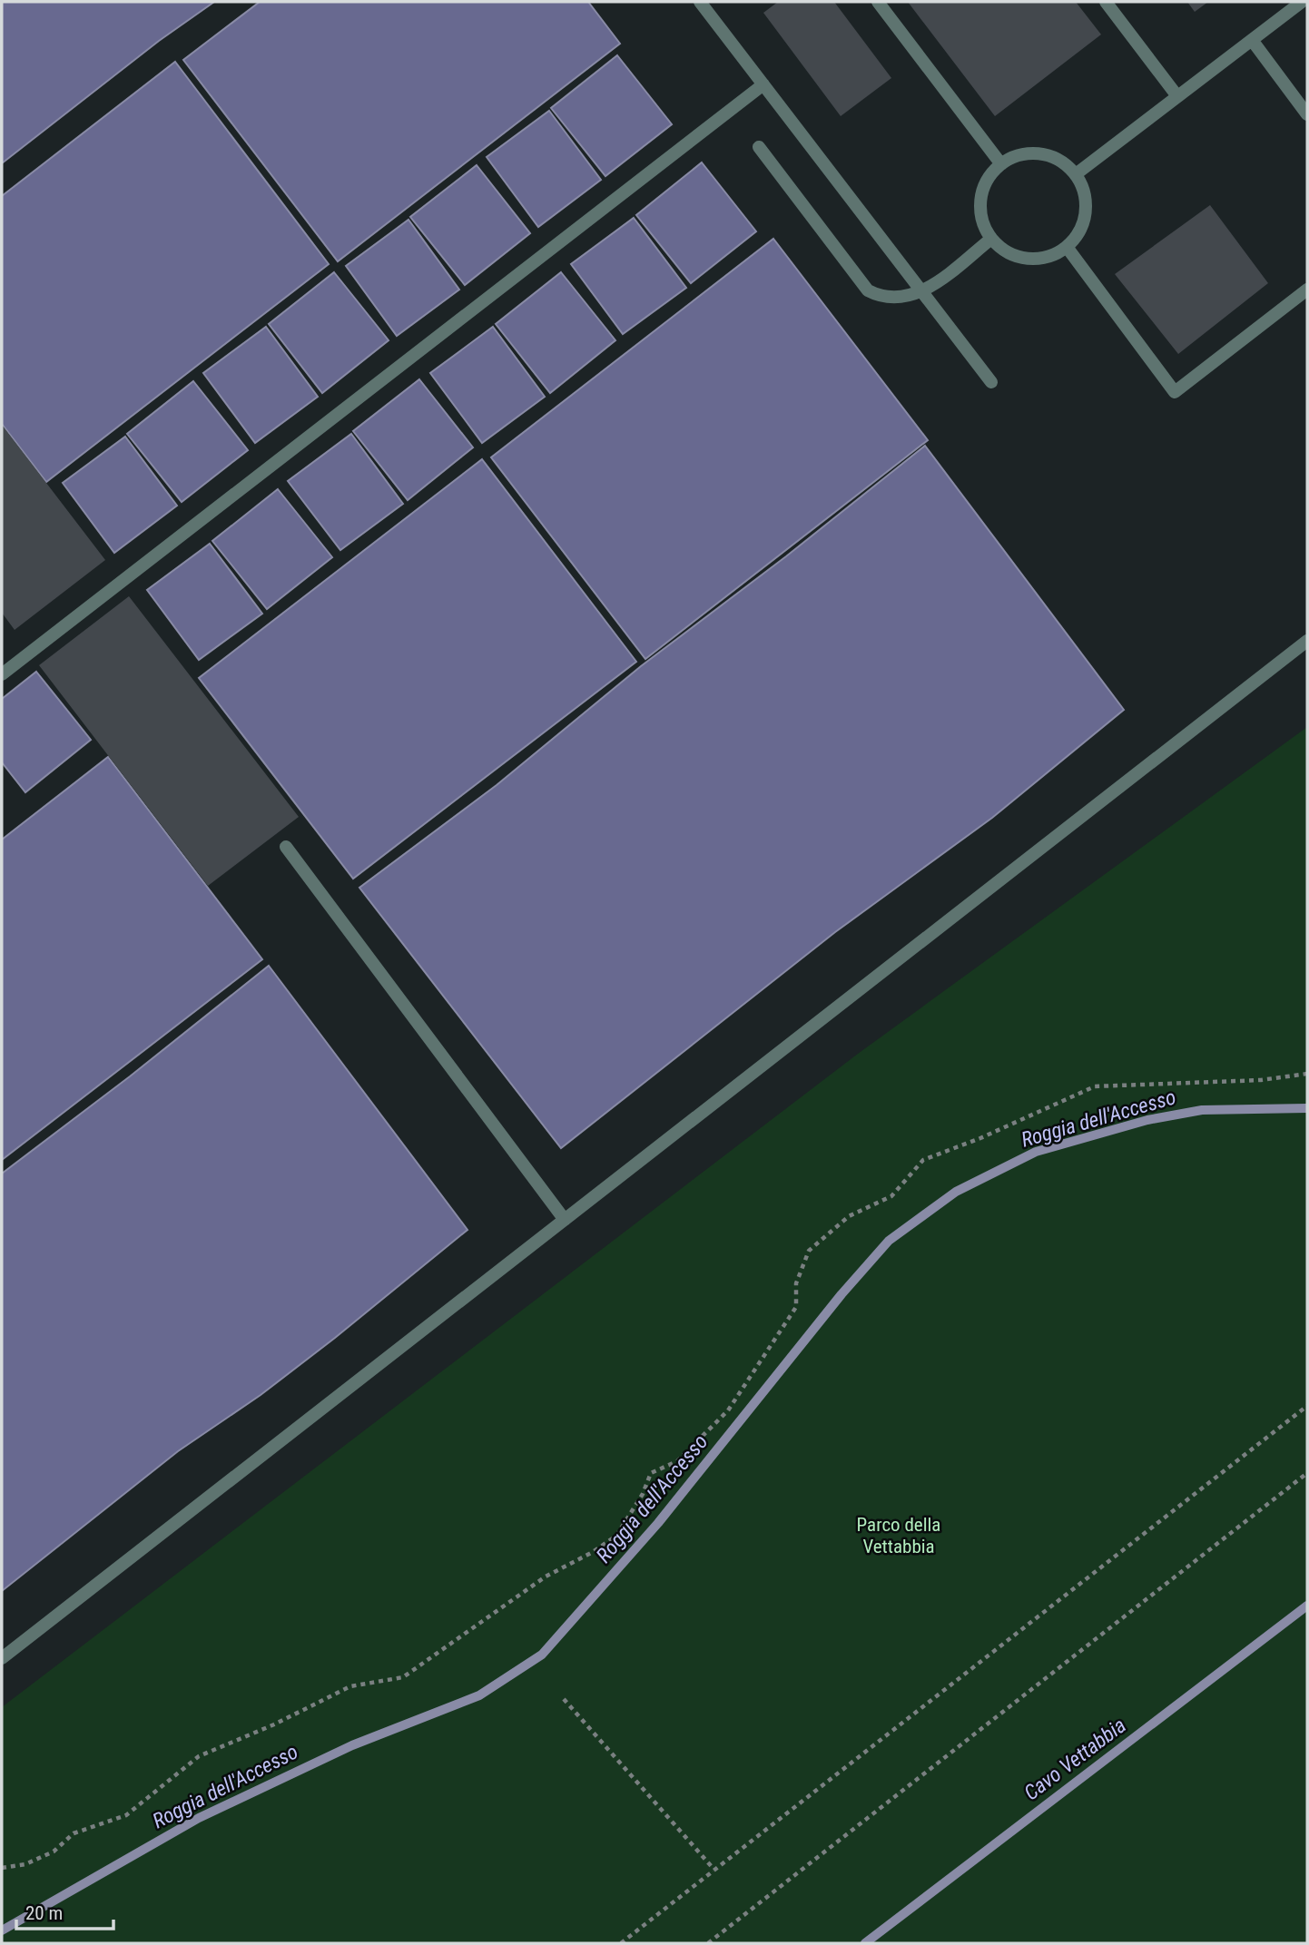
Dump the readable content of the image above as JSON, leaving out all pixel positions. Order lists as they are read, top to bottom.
{
  "water": ["Roggia dell'Accesso", "Cavo Vettabbia"],
  "parks": ["Parco della Vettabbia"],
  "scale_bar": "20 m"
}
